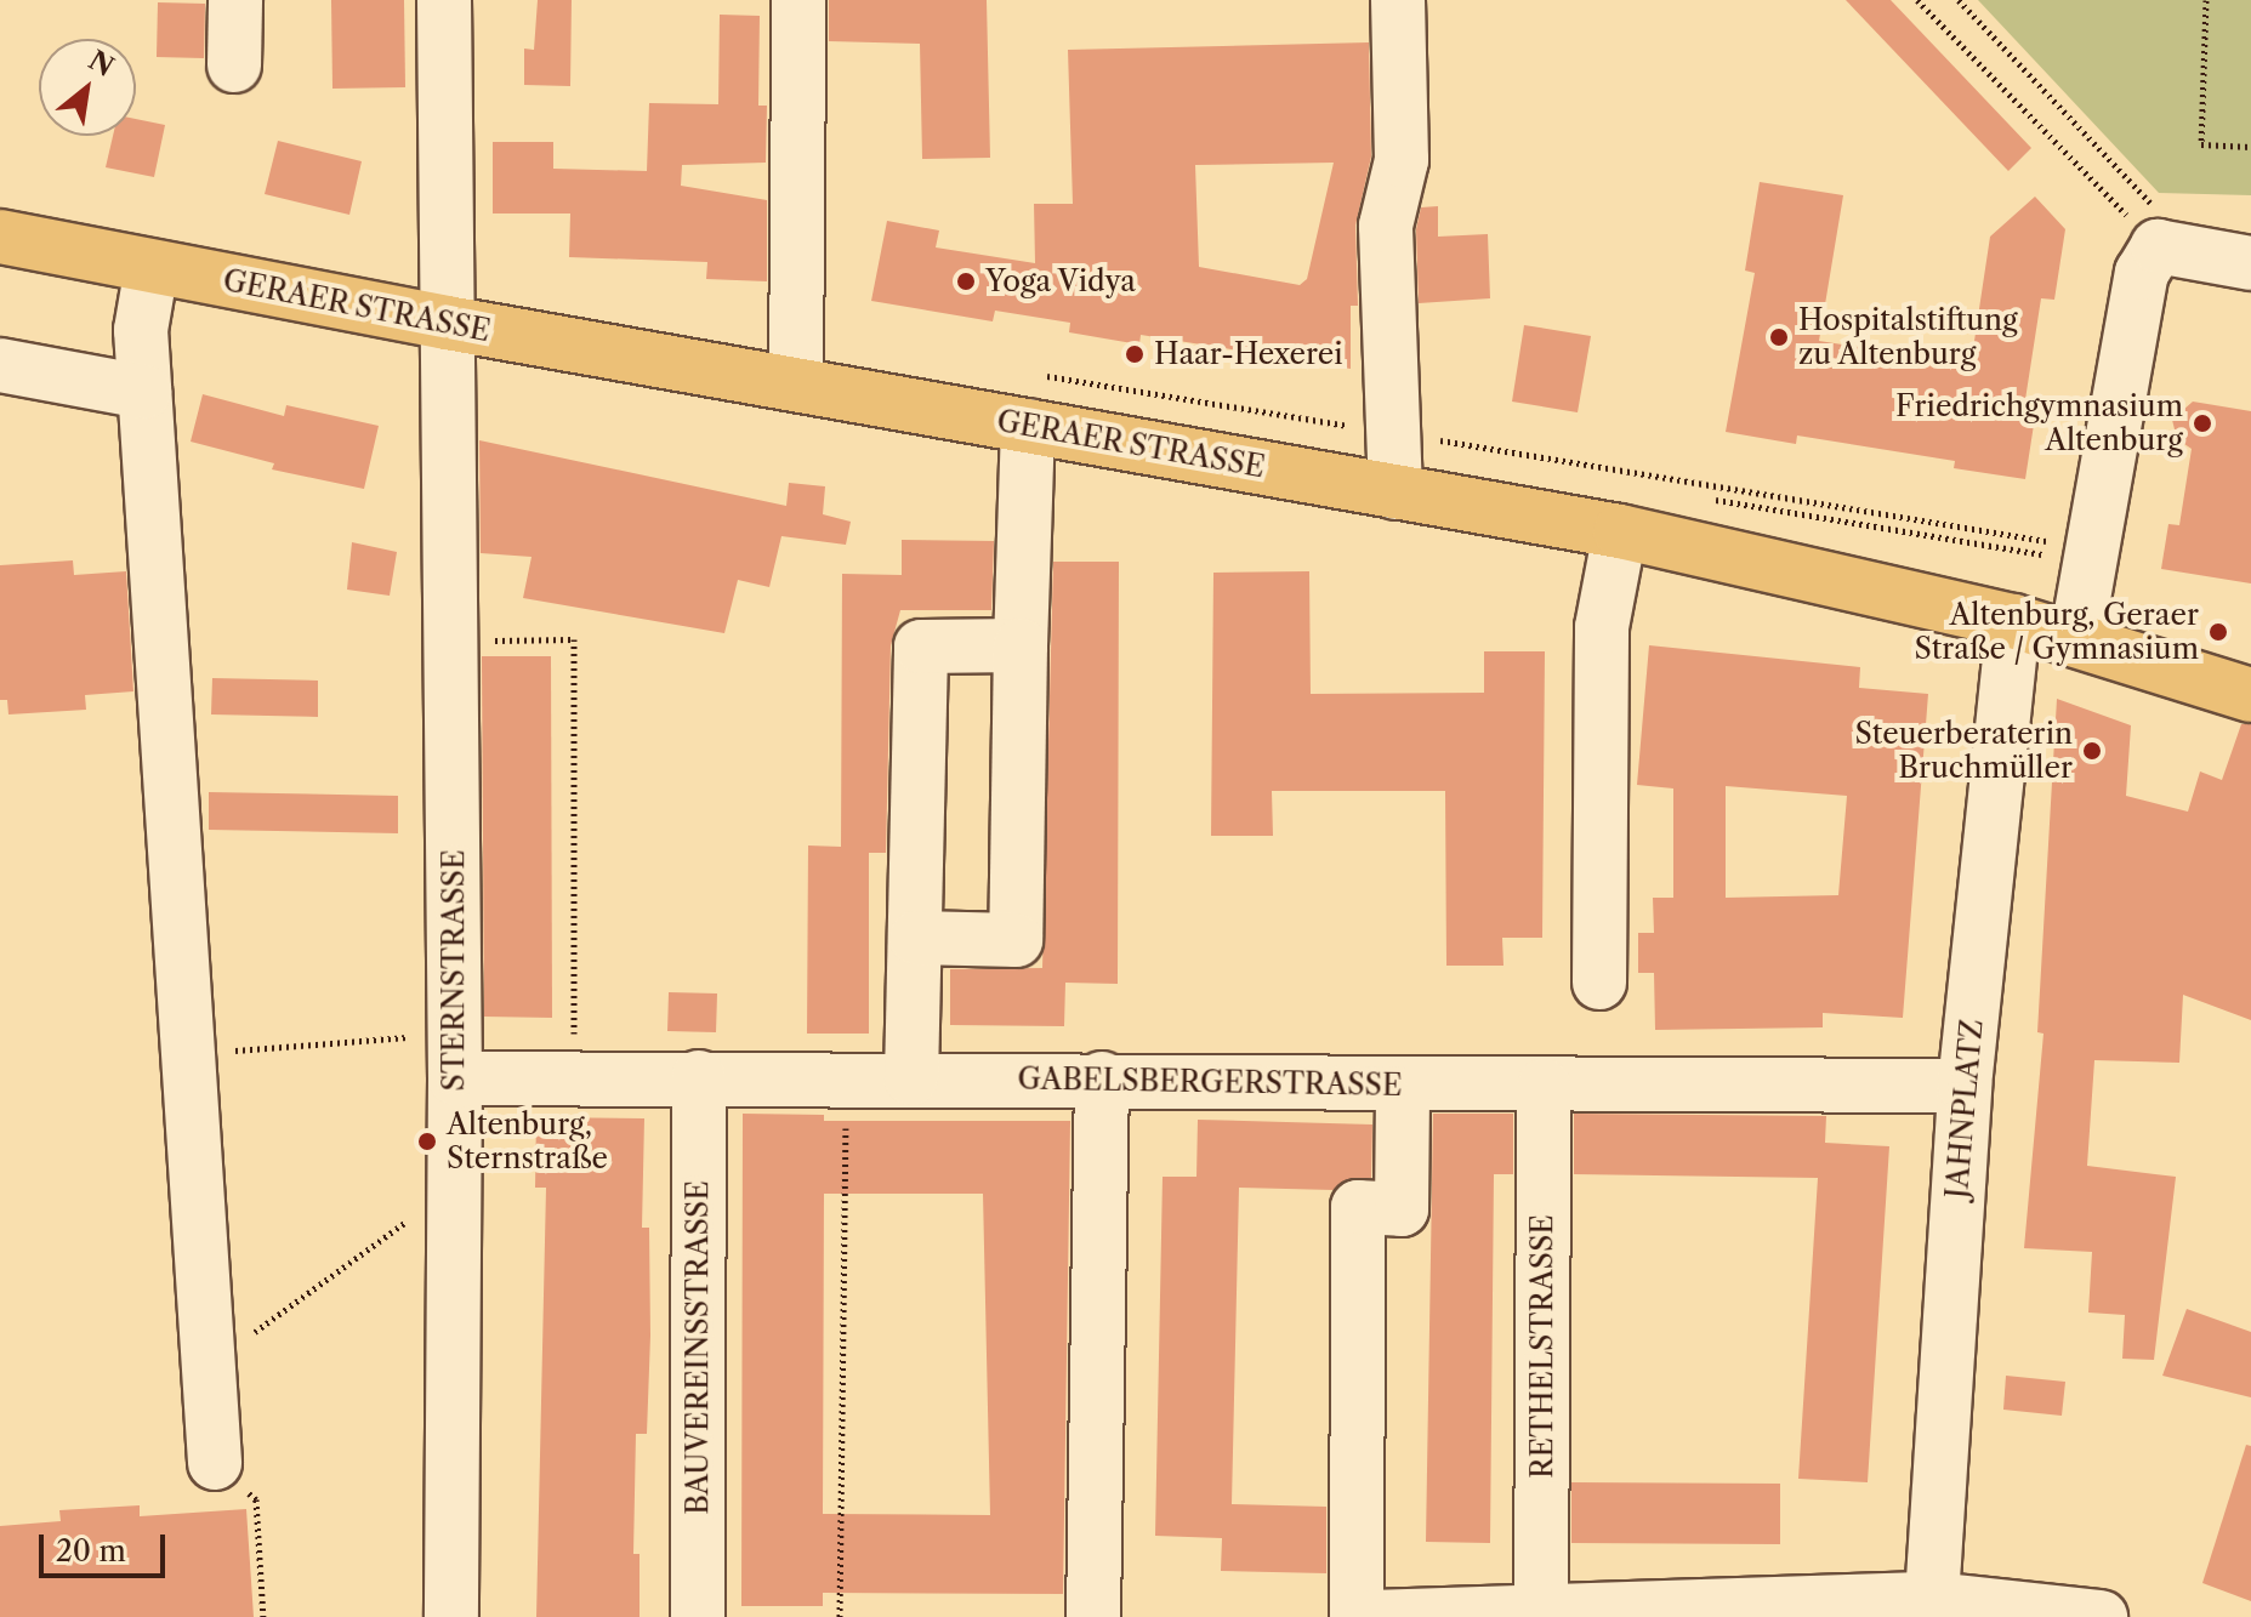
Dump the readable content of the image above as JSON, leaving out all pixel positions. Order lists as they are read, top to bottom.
{
  "streets": {
    "main road": ["GERAER STRASSE"],
    "street": [
      "STERNSTRASSE",
      "GABELSBERGERSTRASSE",
      "JAHNPLATZ",
      "RETHELSTRASSE",
      "BAUVEREINSSTRASSE"
    ]
  },
  "crossings": [
    ["GERAER STRASSE", "STERNSTRASSE"],
    ["GERAER STRASSE", "JAHNPLATZ"],
    ["STERNSTRASSE", "GABELSBERGERSTRASSE"],
    ["GABELSBERGERSTRASSE", "JAHNPLATZ"],
    ["GABELSBERGERSTRASSE", "RETHELSTRASSE"],
    ["GABELSBERGERSTRASSE", "BAUVEREINSSTRASSE"]
  ],
  "places": [
    "Yoga Vidya",
    "Hospitalstiftung zu Altenburg",
    "Haar-Hexerei",
    "Friedrichgymnasium Altenburg",
    "Altenburg, Geraer Straße / Gymnasium",
    "Steuerberaterin Bruchmüller",
    "Altenburg, Sternstraße"
  ],
  "scale_bar": "20 m",
  "north": "top right"
}
